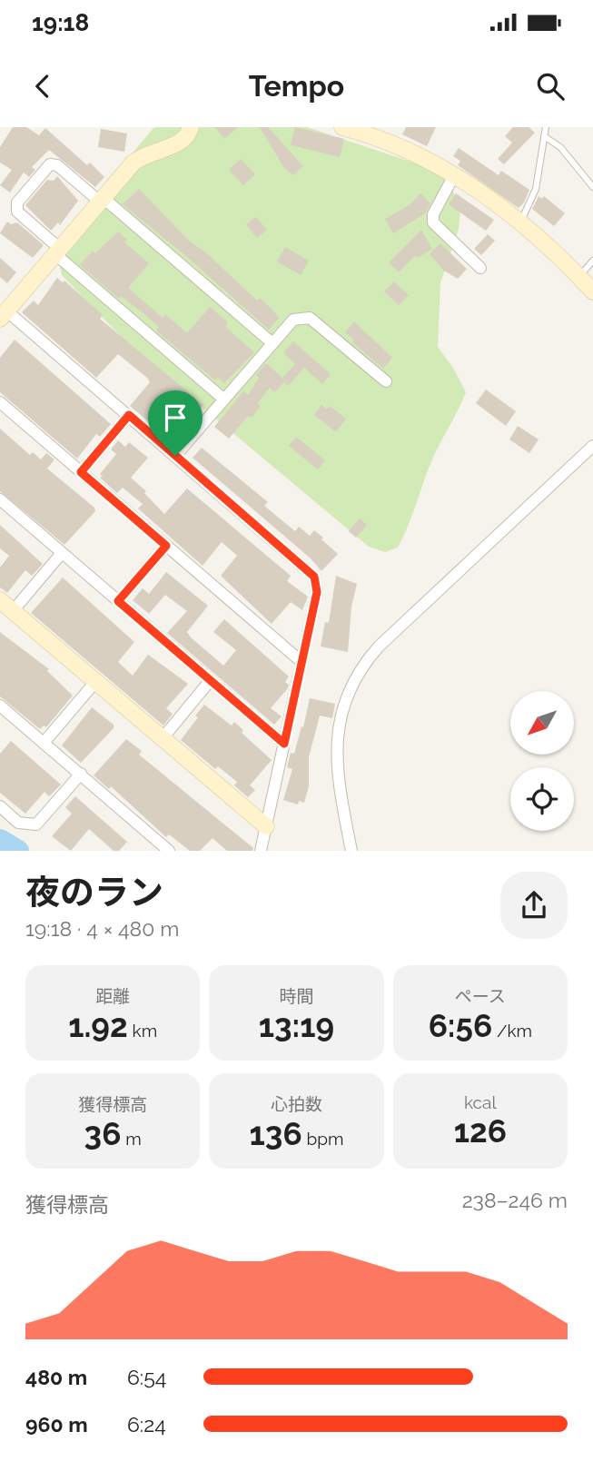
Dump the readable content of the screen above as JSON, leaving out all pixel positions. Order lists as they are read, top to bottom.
{
  "north": "bottom left",
  "page": {
    "status": "19:18",
    "header": "Tempo",
    "heading": ["夜のラン", "19:18 · 4 × 480 m"],
    "stats": [
      ["距離", "1.92 km"],
      ["時間", "13:19"],
      ["ペース", "6:56 /km"],
      ["獲得標高", "36 m"],
      ["心拍数", "136 bpm"],
      ["kcal", "126"]
    ],
    "chart": ["獲得標高", "238–246 m"],
    "list": [
      {
        "name": "480 m",
        "note": "6:54"
      },
      {
        "name": "960 m",
        "note": "6:24"
      }
    ]
  }
}
